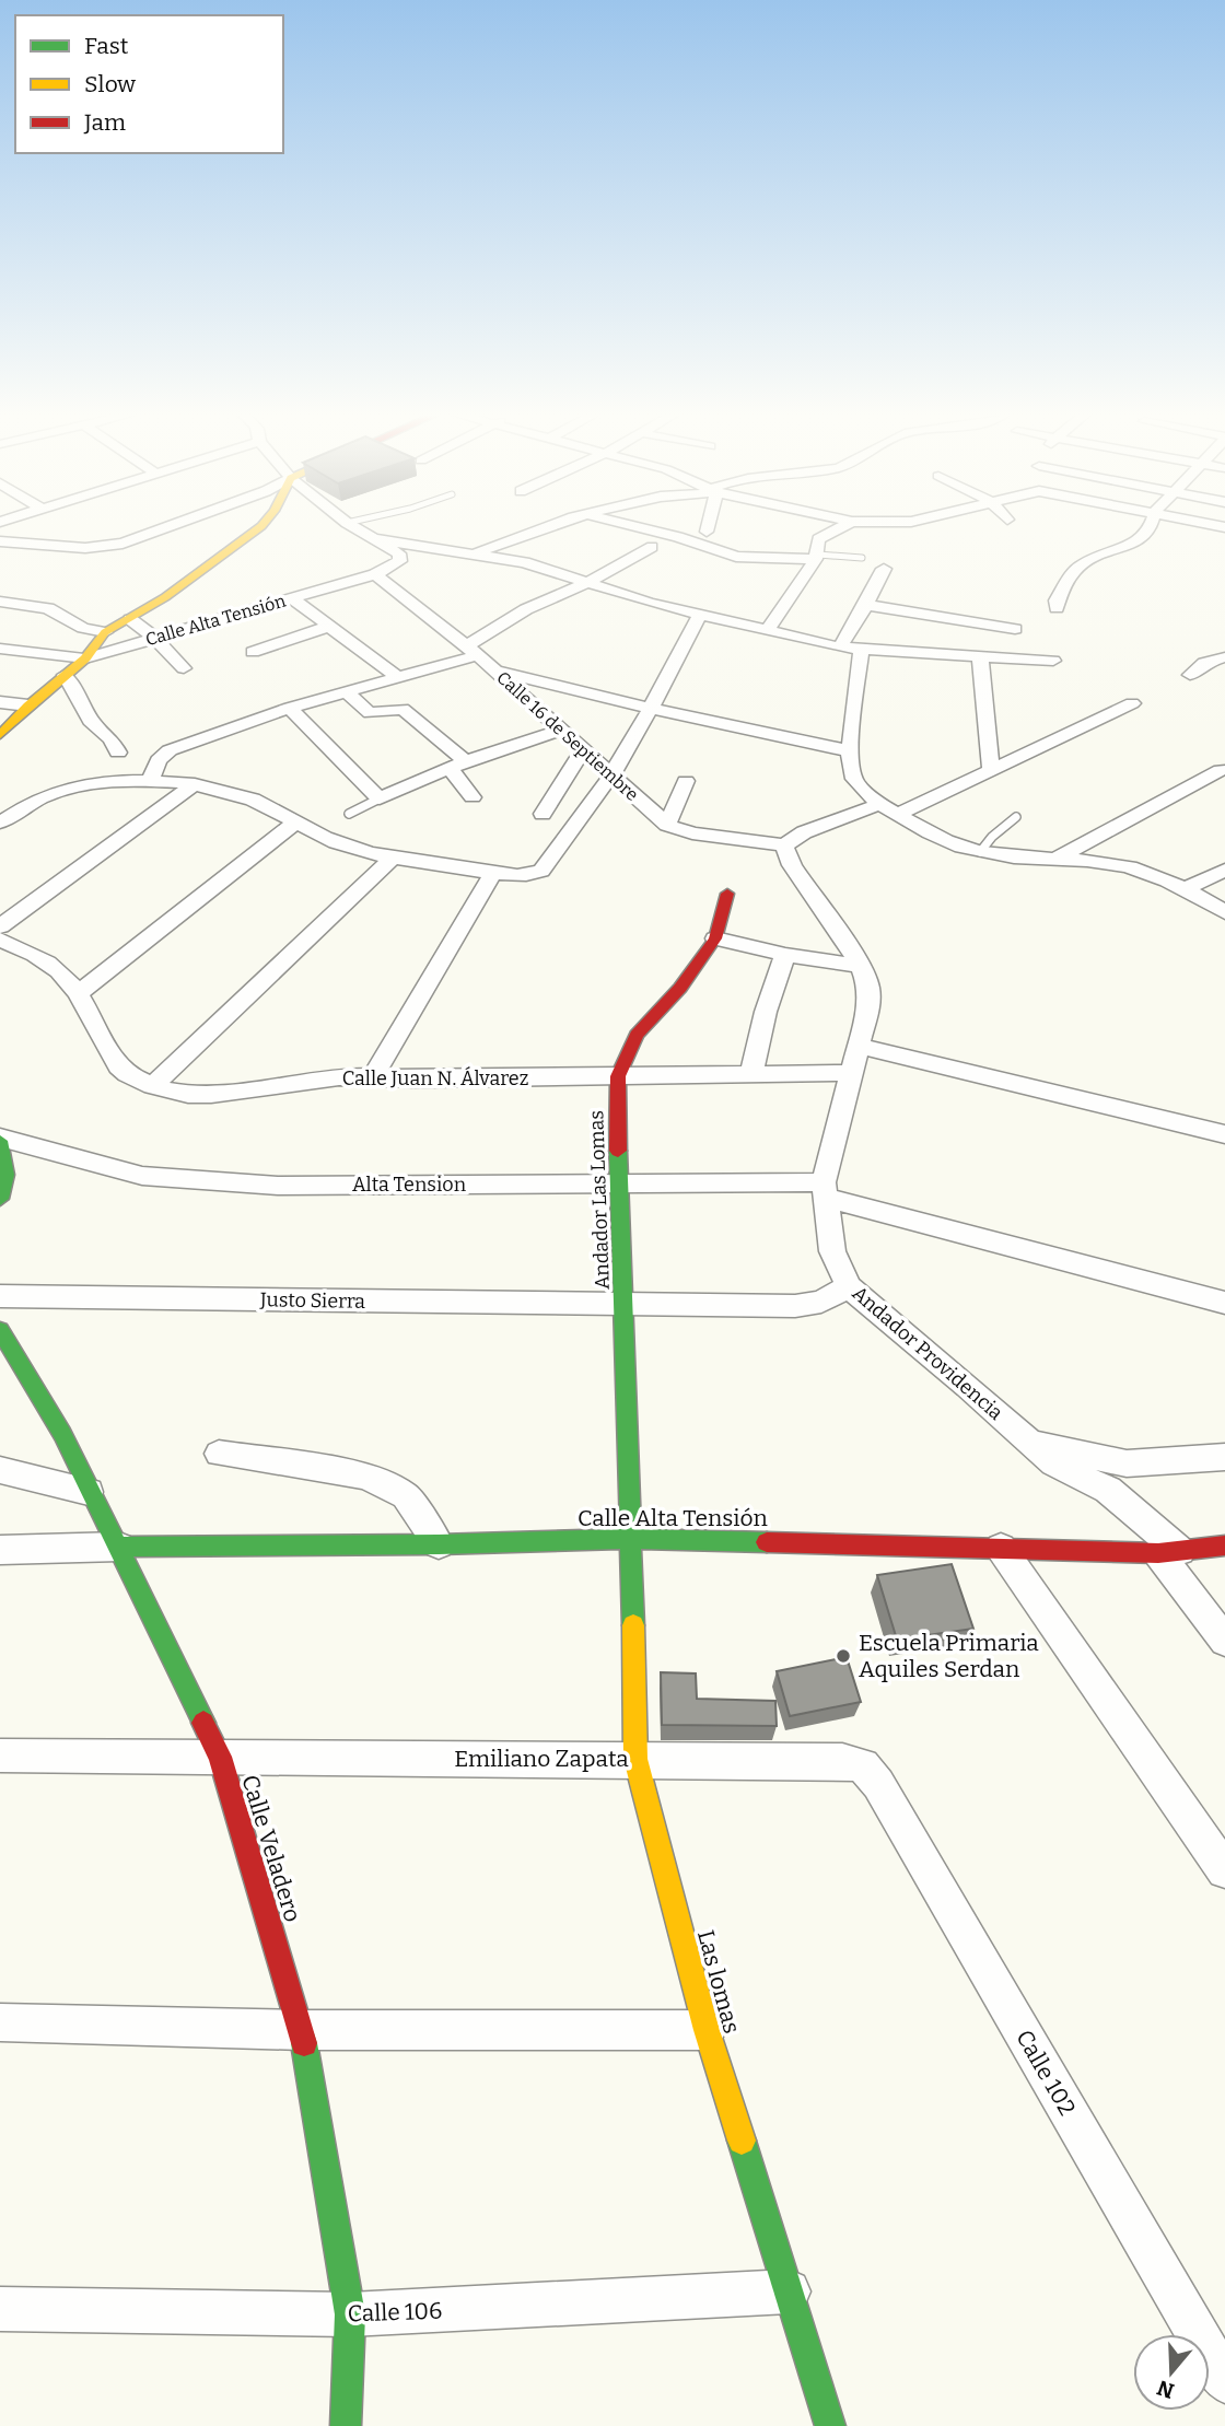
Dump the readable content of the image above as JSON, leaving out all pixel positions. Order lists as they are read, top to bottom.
{
  "streets": {
    "street": [
      "Calle Alta Tensión",
      "Calle 16 de Septiembre",
      "Calle Juan N. Álvarez",
      "Alta Tension",
      "Andador Las Lomas",
      "Justo Sierra",
      "Andador Providencia",
      "Emiliano Zapata",
      "Calle Veladero",
      "Las lomas",
      "Calle 102",
      "Calle 106"
    ]
  },
  "crossings": [
    ["Calle Alta Tensión", "Calle 16 de Septiembre"],
    ["Calle Alta Tensión", "Andador Las Lomas"],
    ["Calle Alta Tensión", "Andador Providencia"],
    ["Calle Alta Tensión", "Calle Veladero"],
    ["Calle Alta Tensión", "Las lomas"],
    ["Calle Juan N. Álvarez", "Andador Las Lomas"],
    ["Calle Juan N. Álvarez", "Andador Providencia"],
    ["Alta Tension", "Andador Las Lomas"],
    ["Alta Tension", "Andador Providencia"],
    ["Andador Las Lomas", "Justo Sierra"],
    ["Andador Las Lomas", "Las lomas"],
    ["Justo Sierra", "Andador Providencia"],
    ["Emiliano Zapata", "Calle Veladero"],
    ["Emiliano Zapata", "Las lomas"],
    ["Emiliano Zapata", "Calle 102"],
    ["Calle Veladero", "Calle 106"],
    ["Las lomas", "Calle 106"]
  ],
  "places": ["Escuela Primaria Aquiles Serdan"],
  "legend": ["Fast", "Slow", "Jam"],
  "north": "bottom"
}
